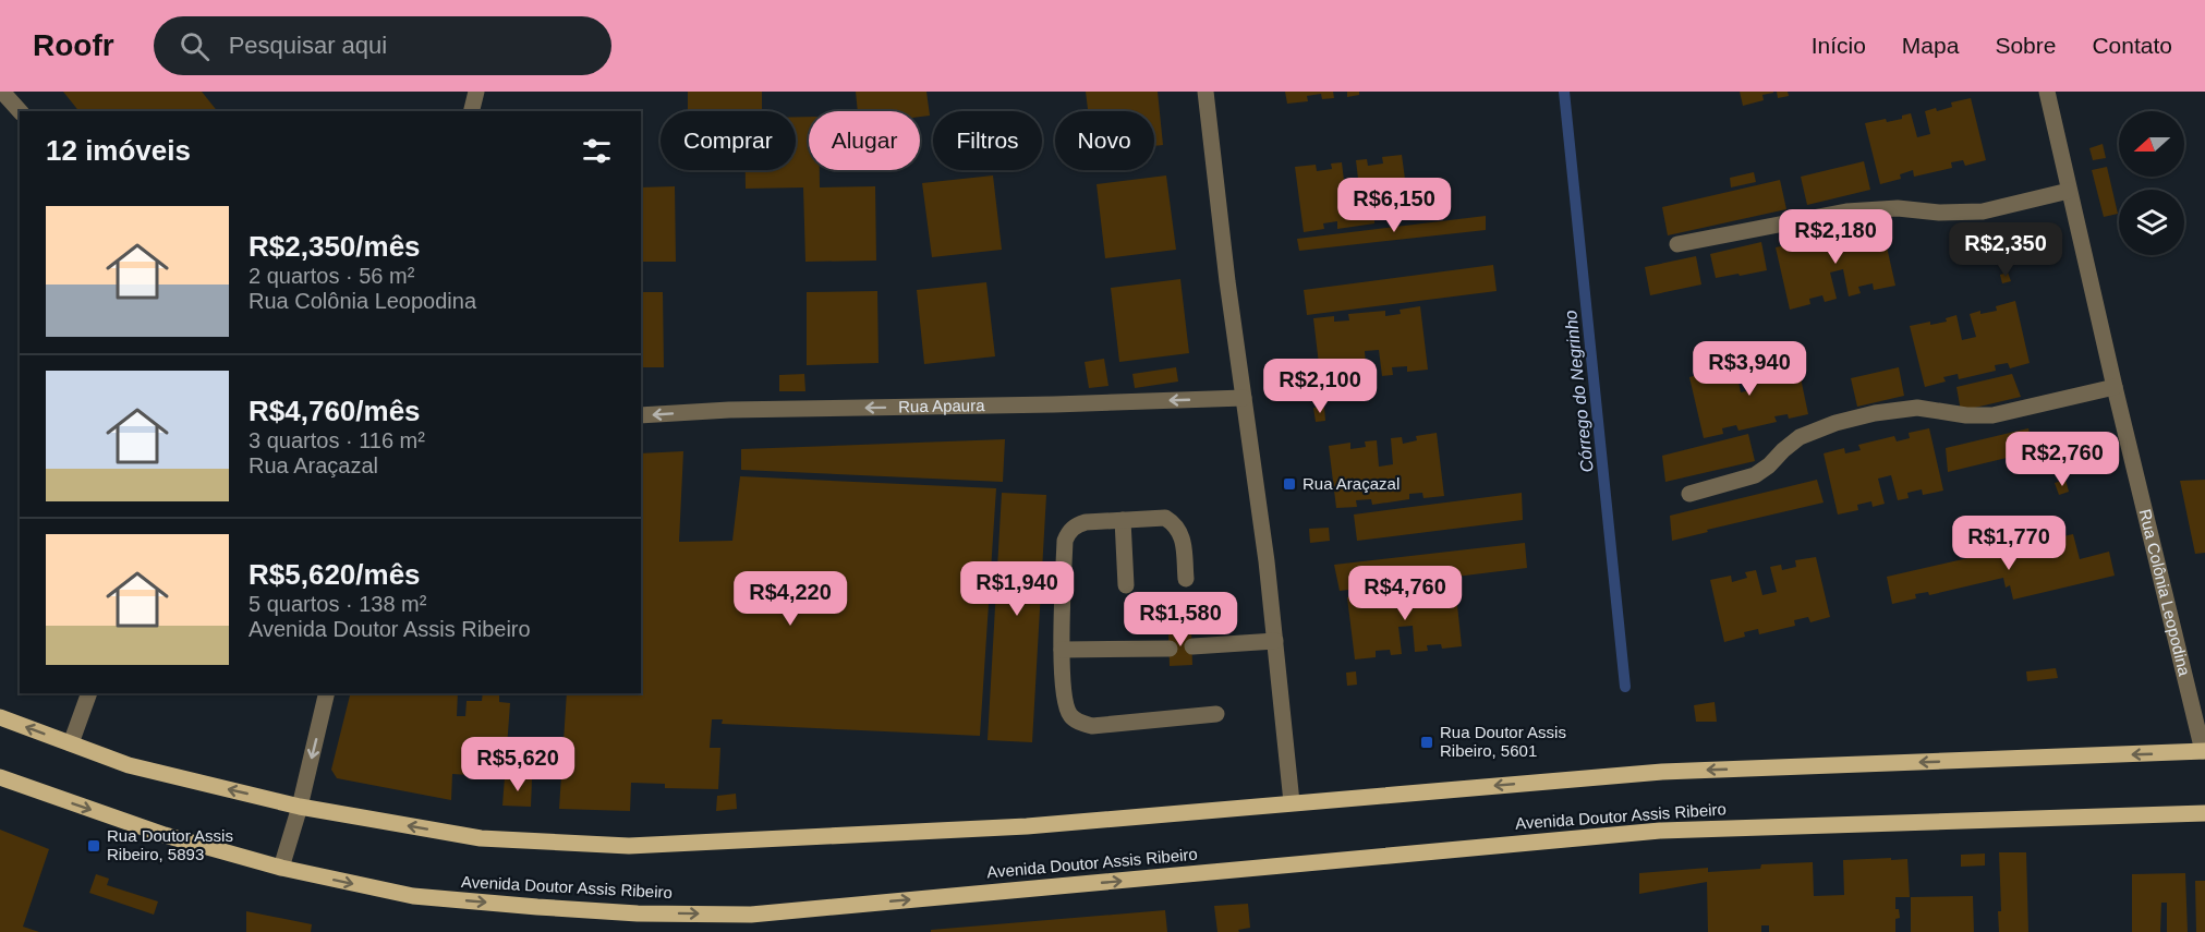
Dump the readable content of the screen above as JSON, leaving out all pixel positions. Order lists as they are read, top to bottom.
{
  "streets": {
    "main road": ["Avenida Doutor Assis Ribeiro"],
    "street": ["Rua Apaura", "Rua Colônia Leopodina"]
  },
  "one_way": ["Rua Apaura"],
  "water": ["Córrego do Negrinho"],
  "places": {
    "transit": ["Rua Araçazal", "Rua Doutor Assis Ribeiro, 5601", "Rua Doutor Assis Ribeiro, 5893"]
  },
  "north": "left",
  "page": {
    "header": "Roofr",
    "search": "Pesquisar aqui",
    "nav": [
      "Início",
      "Mapa",
      "Sobre",
      "Contato"
    ],
    "chip": [
      "Comprar",
      "Alugar",
      "Filtros",
      "Novo"
    ],
    "heading": "12 imóveis",
    "price": [
      "R$6,150",
      "R$2,180",
      "R$2,350",
      "R$3,940",
      "R$2,100",
      "R$2,760",
      "R$1,770",
      "R$1,940",
      "R$4,760",
      "R$4,220",
      "R$1,580",
      "R$5,620"
    ],
    "list": [
      {
        "name": "R$2,350/mês",
        "note": "2 quartos · 56 m² · Rua Colônia Leopodina"
      },
      {
        "name": "R$4,760/mês",
        "note": "3 quartos · 116 m² · Rua Araçazal"
      },
      {
        "name": "R$5,620/mês",
        "note": "5 quartos · 138 m² · Avenida Doutor Assis Ribeiro"
      }
    ]
  }
}
